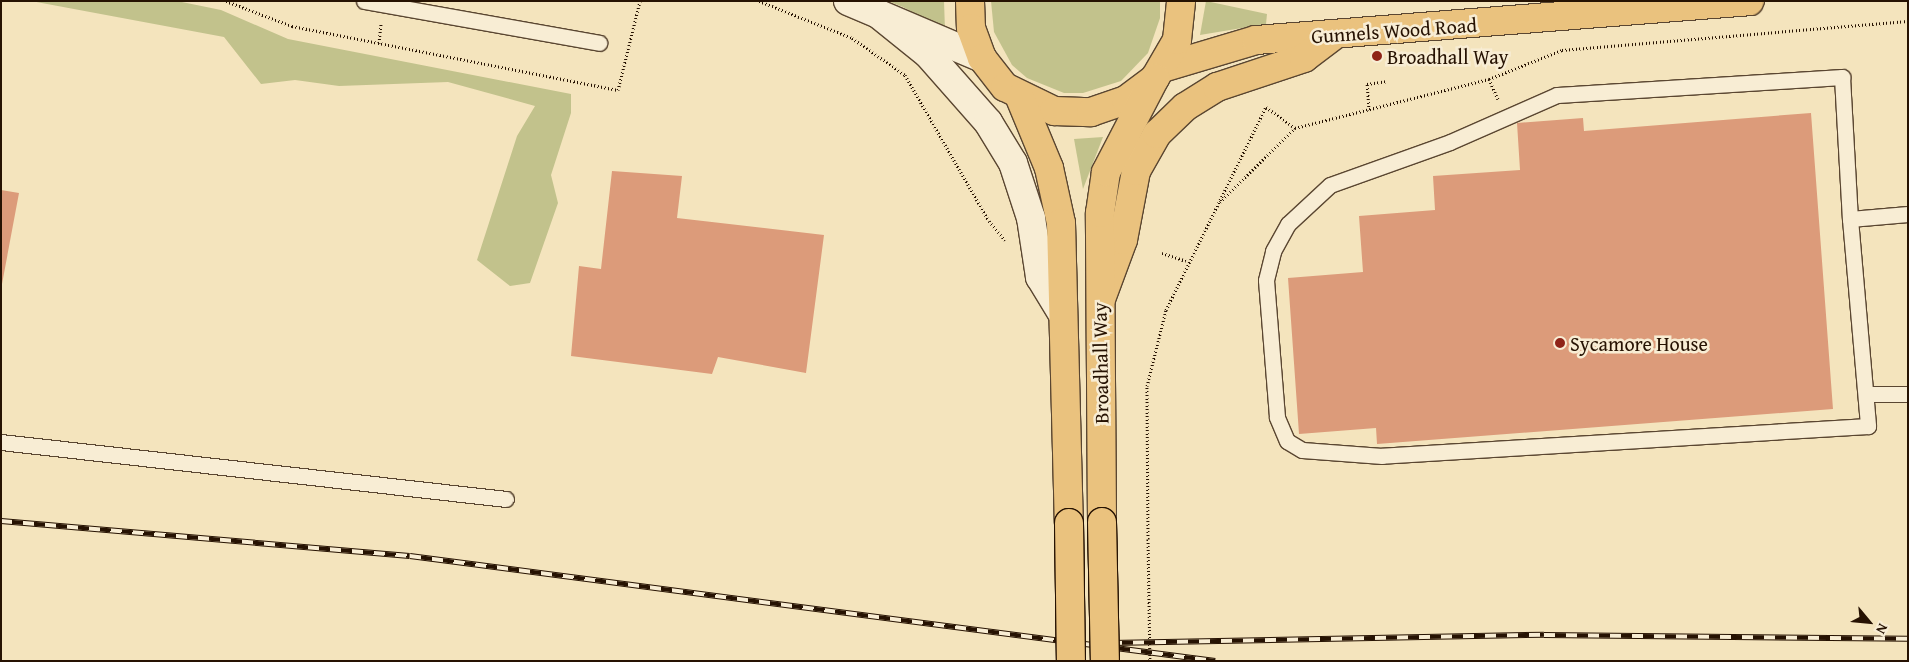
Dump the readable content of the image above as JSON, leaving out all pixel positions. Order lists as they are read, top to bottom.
{
  "streets": {
    "main road": ["Gunnels Wood Road", "Broadhall Way"]
  },
  "crossings": [
    ["Gunnels Wood Road", "Broadhall Way"]
  ],
  "places": ["Broadhall Way", "Sycamore House"],
  "north": "bottom right"
}
